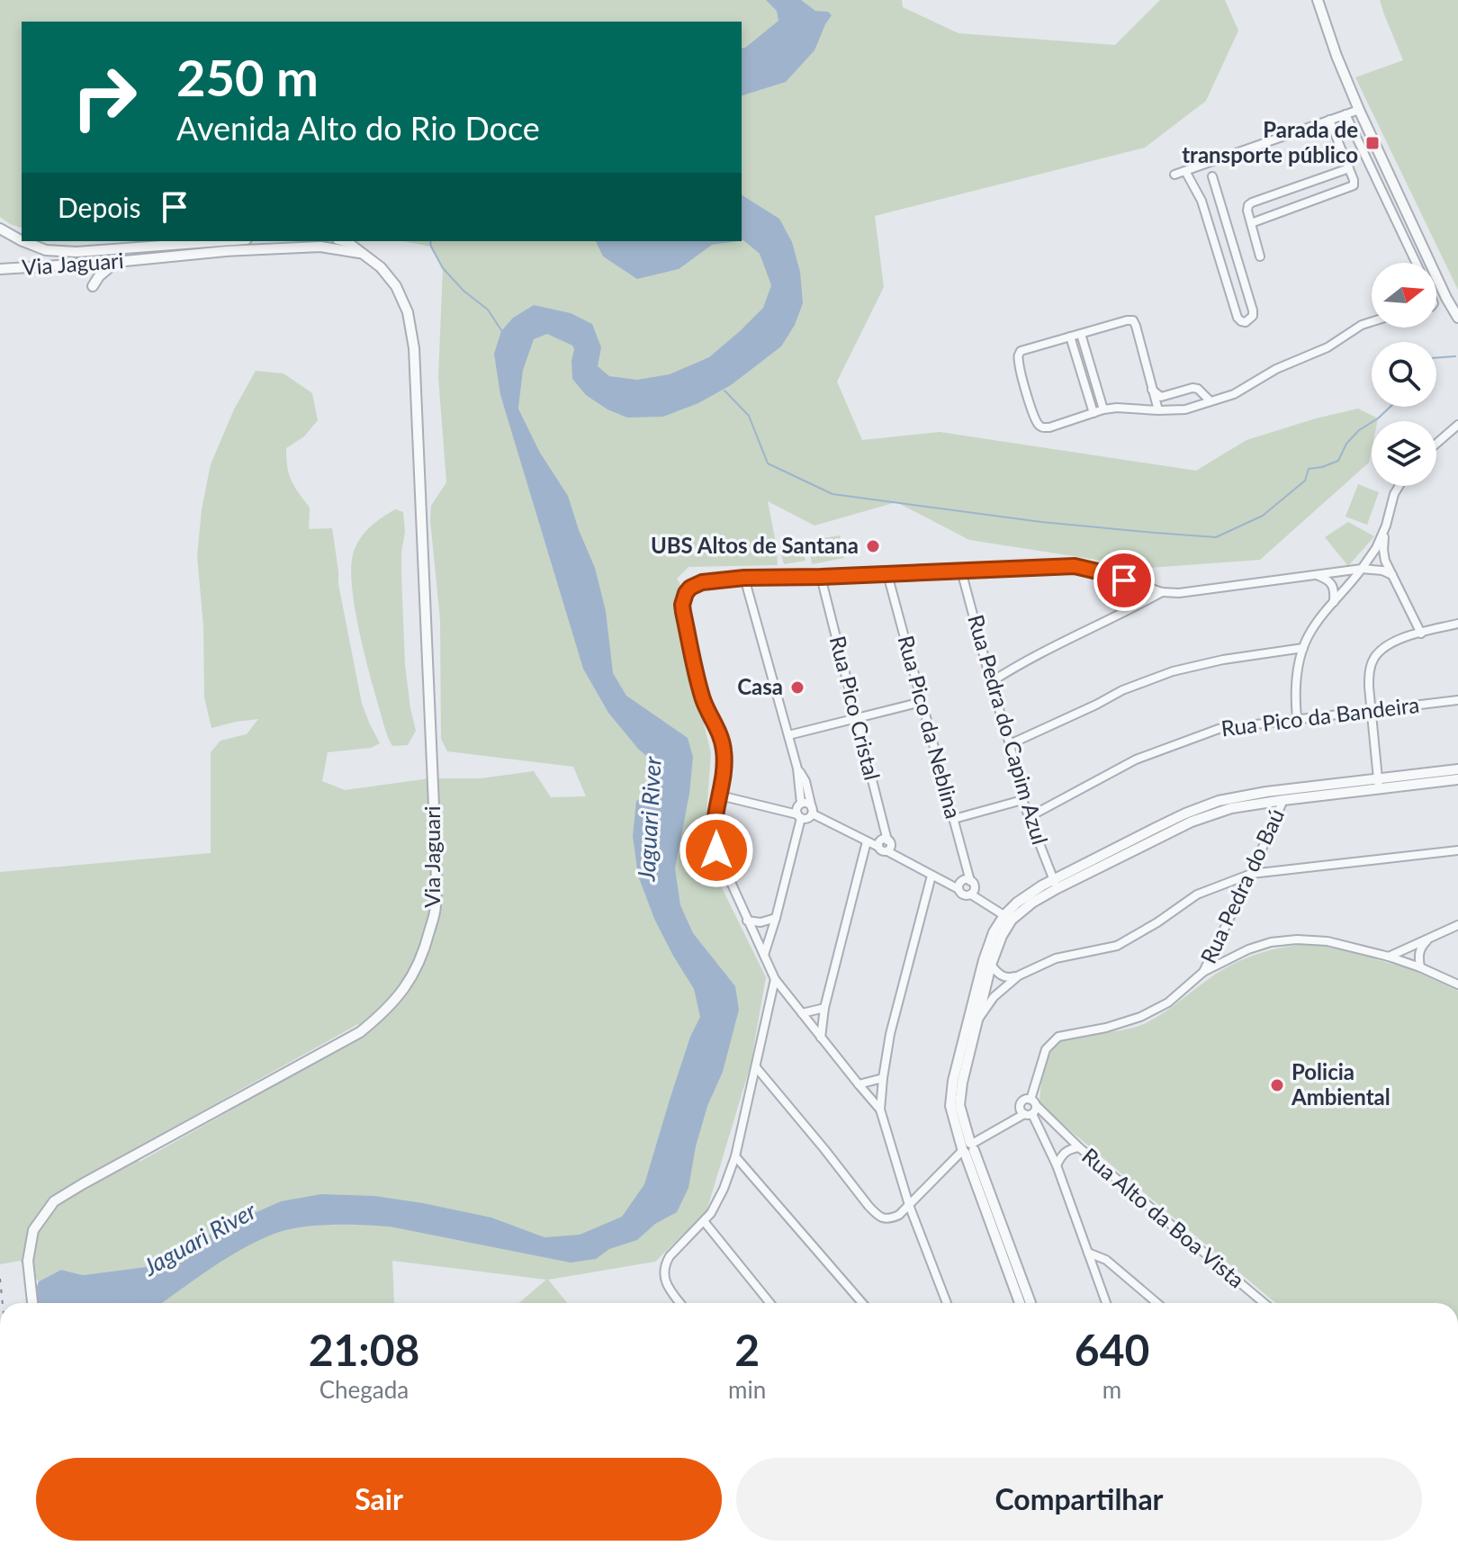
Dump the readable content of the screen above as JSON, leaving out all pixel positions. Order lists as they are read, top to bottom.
{
  "streets": {
    "street": [
      "Via Jaguari",
      "Rua Pico Cristal",
      "Rua Pico da Bandeira",
      "Rua Pico da Neblina",
      "Rua Pedra do Capim Azul",
      "Rua Pedra do Baú",
      "Rua Alto da Boa Vista"
    ]
  },
  "crossings": [
    ["Rua Pico da Bandeira", "Rua Pedra do Capim Azul"]
  ],
  "water": ["Jaguari River"],
  "places": {
    "transit": ["Parada de transporte público"],
    "other": ["UBS Altos de Santana", "Casa", "Policia Ambiental"]
  },
  "north": "right",
  "page": {
    "turn": ["250 m", "Avenida Alto do Rio Doce"],
    "then": "Depois",
    "eta": [
      "21:08",
      "Chegada",
      "2",
      "min",
      "640",
      "m"
    ],
    "buttons": ["Sair", "Compartilhar"]
  }
}
